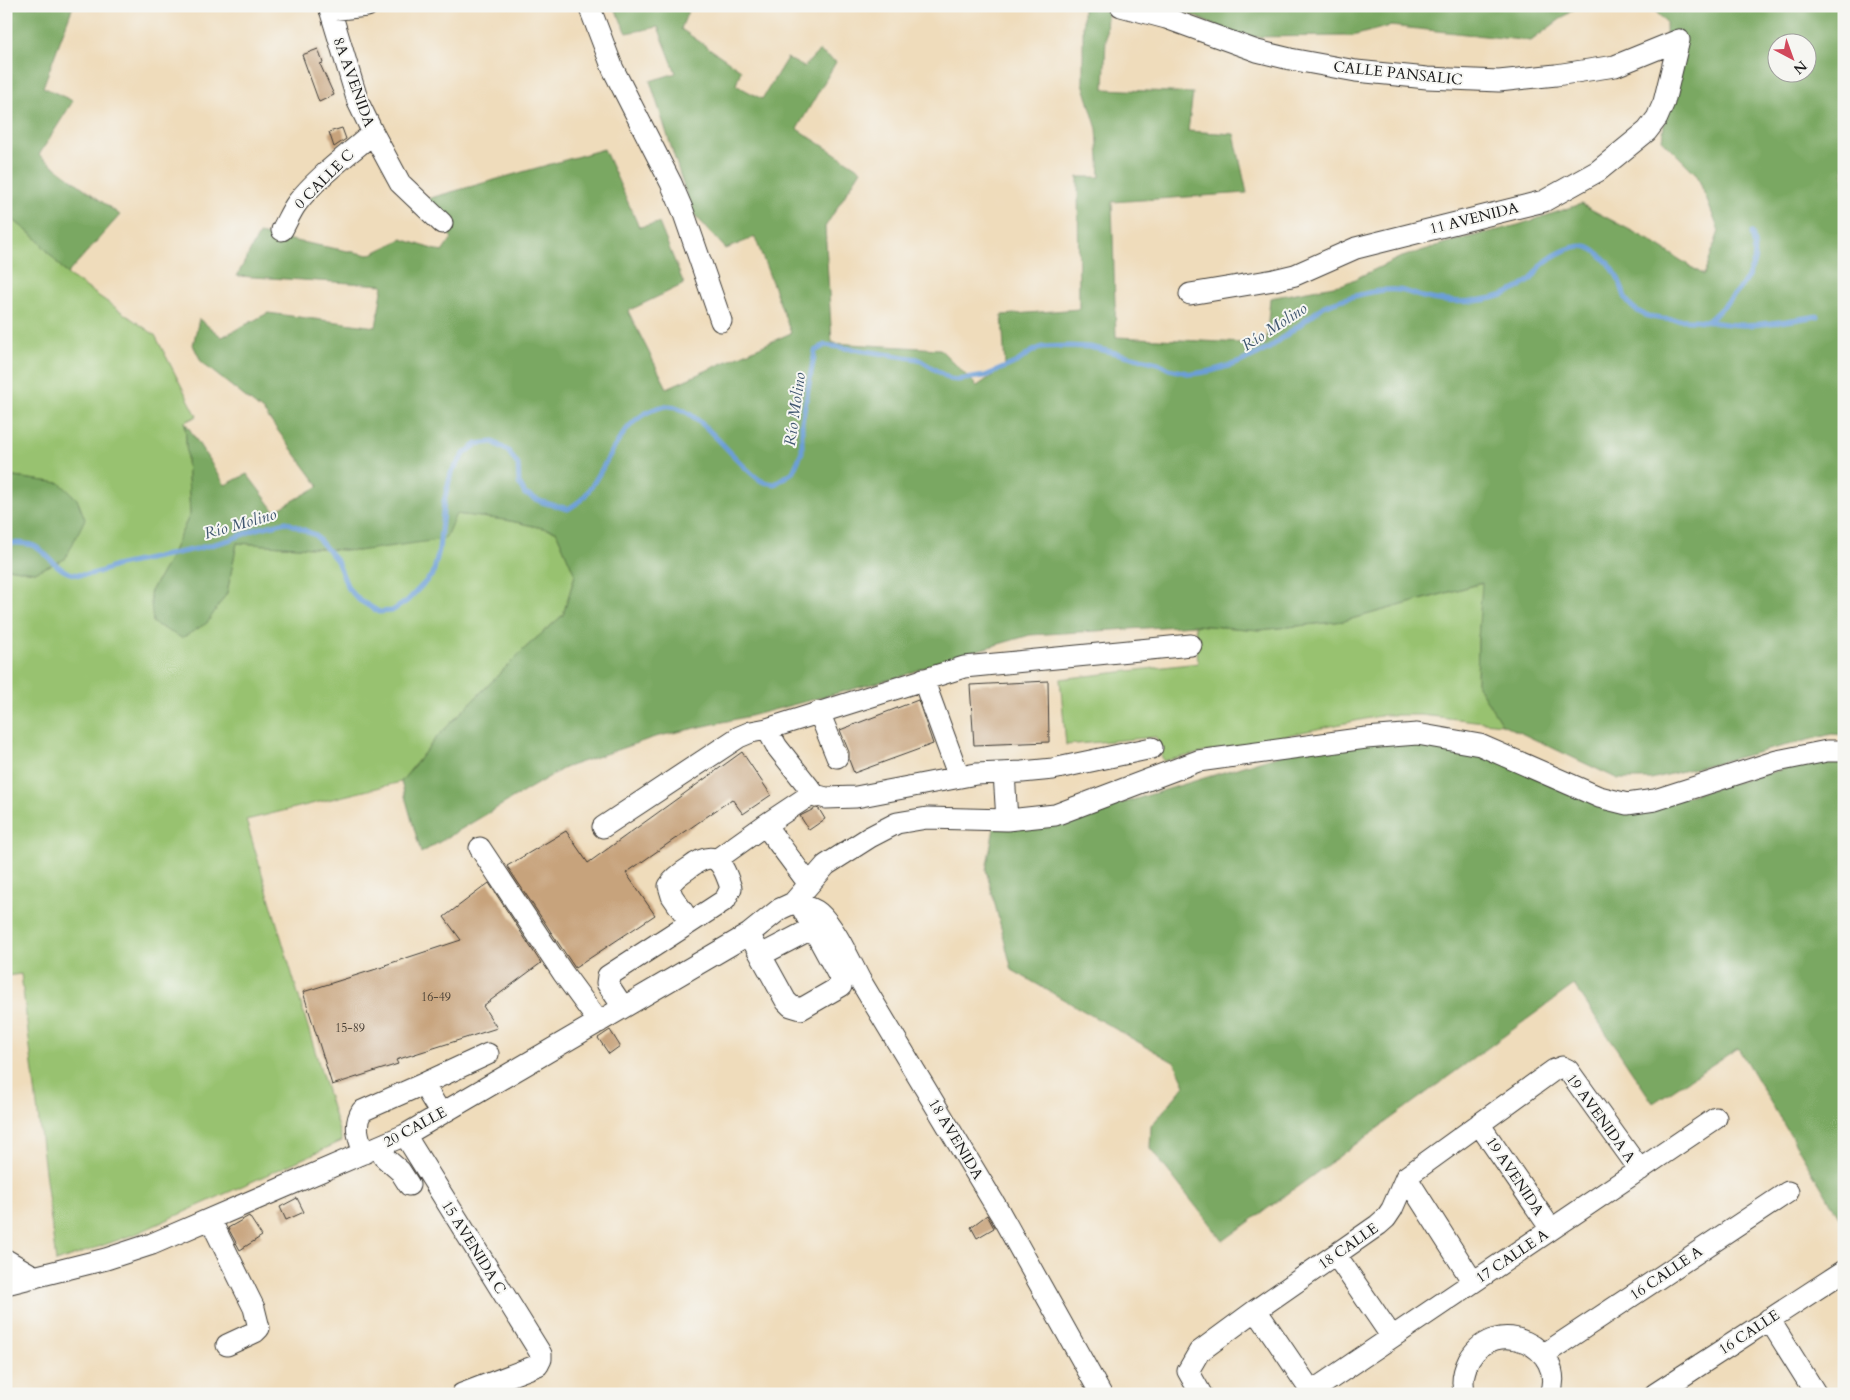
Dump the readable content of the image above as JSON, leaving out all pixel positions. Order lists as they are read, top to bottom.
{
  "streets": {
    "street": [
      "CALLE PANSALIC",
      "8A AVENIDA",
      "0 CALLE C",
      "11 AVENIDA",
      "19 AVENIDA A",
      "20 CALLE",
      "18 AVENIDA",
      "19 AVENIDA",
      "18 CALLE",
      "15 AVENIDA C",
      "17 CALLE A",
      "16 CALLE A",
      "16 CALLE"
    ]
  },
  "crossings": [
    ["CALLE PANSALIC", "11 AVENIDA"],
    ["8A AVENIDA", "0 CALLE C"],
    ["19 AVENIDA A", "18 CALLE"],
    ["19 AVENIDA A", "17 CALLE A"],
    ["20 CALLE", "18 AVENIDA"],
    ["20 CALLE", "15 AVENIDA C"],
    ["19 AVENIDA", "18 CALLE"],
    ["19 AVENIDA", "17 CALLE A"]
  ],
  "water": ["Río Molino"],
  "house_numbers": ["16-49", "15-89"],
  "north": "bottom right"
}
